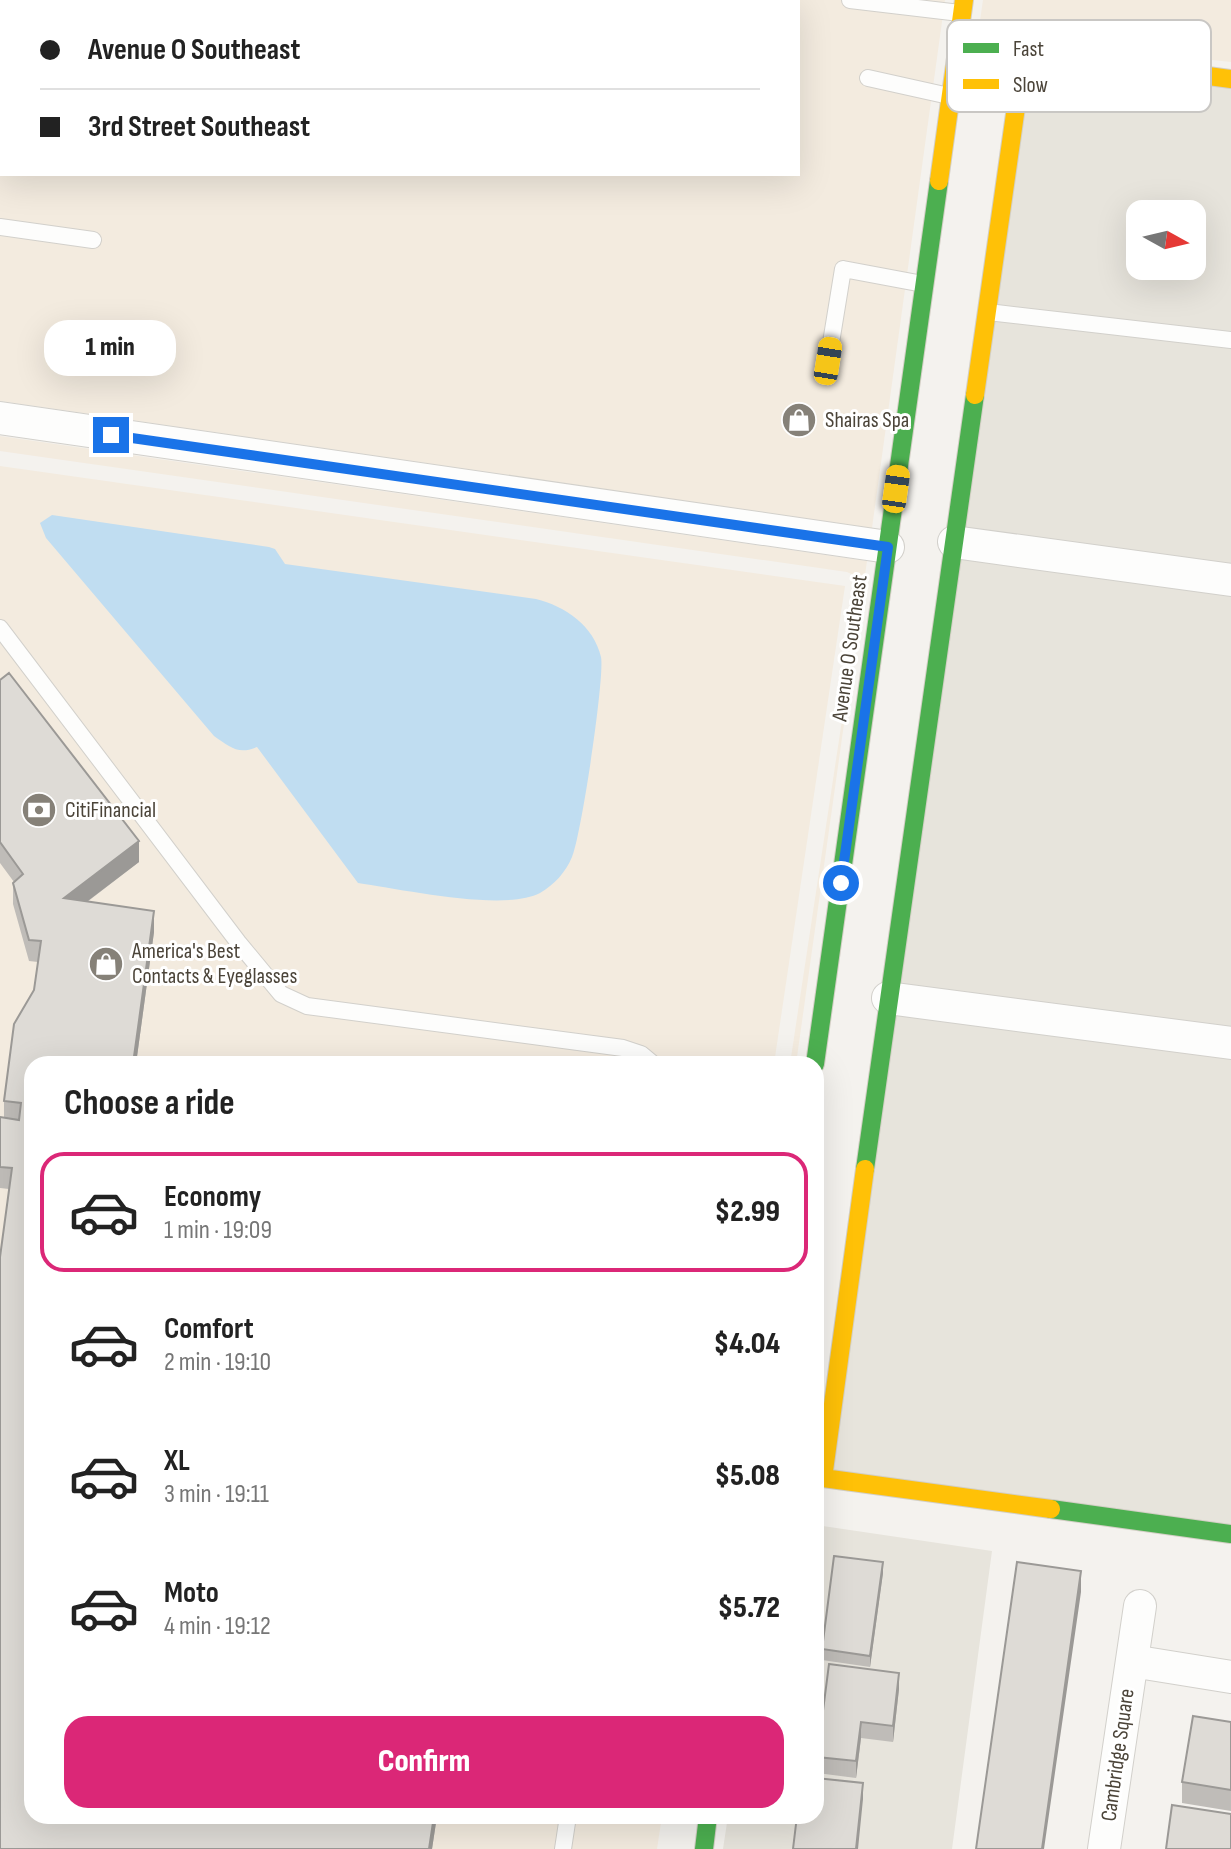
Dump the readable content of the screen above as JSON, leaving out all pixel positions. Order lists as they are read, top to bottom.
{
  "streets": {
    "street": ["Avenue O Southeast", "Cambridge Square"]
  },
  "places": {
    "shop": ["Shairas Spa", "America's Best Contacts & Eyeglasses"],
    "bank": ["CitiFinancial"]
  },
  "legend": ["Fast", "Slow"],
  "north": "right",
  "page": {
    "banner": ["Avenue O Southeast", "3rd Street Southeast"],
    "bubble": "1 min",
    "heading": "Choose a ride",
    "list": [
      {
        "name": "Economy",
        "note": "1 min · 19:09",
        "value": "$2.99"
      },
      {
        "name": "Comfort",
        "note": "2 min · 19:10",
        "value": "$4.04"
      },
      {
        "name": "XL",
        "note": "3 min · 19:11",
        "value": "$5.08"
      },
      {
        "name": "Moto",
        "note": "4 min · 19:12",
        "value": "$5.72"
      }
    ],
    "buttons": "Confirm"
  }
}
